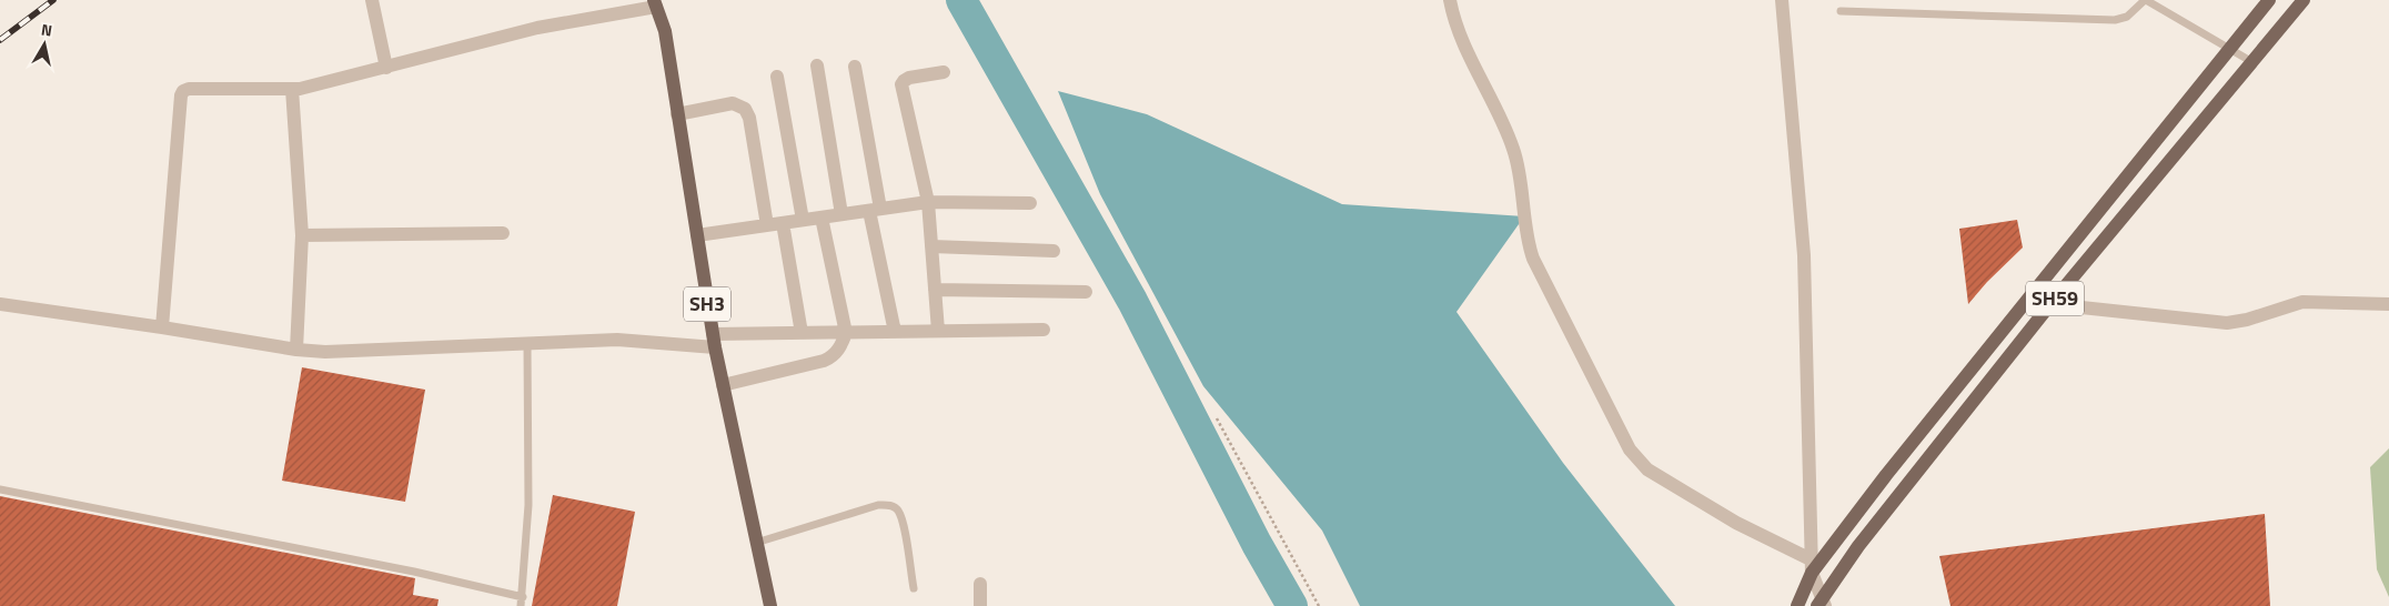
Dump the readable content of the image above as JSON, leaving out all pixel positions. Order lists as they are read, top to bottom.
{
  "streets": {
    "main road": ["SH59", "SH3"]
  },
  "north": "top"
}
